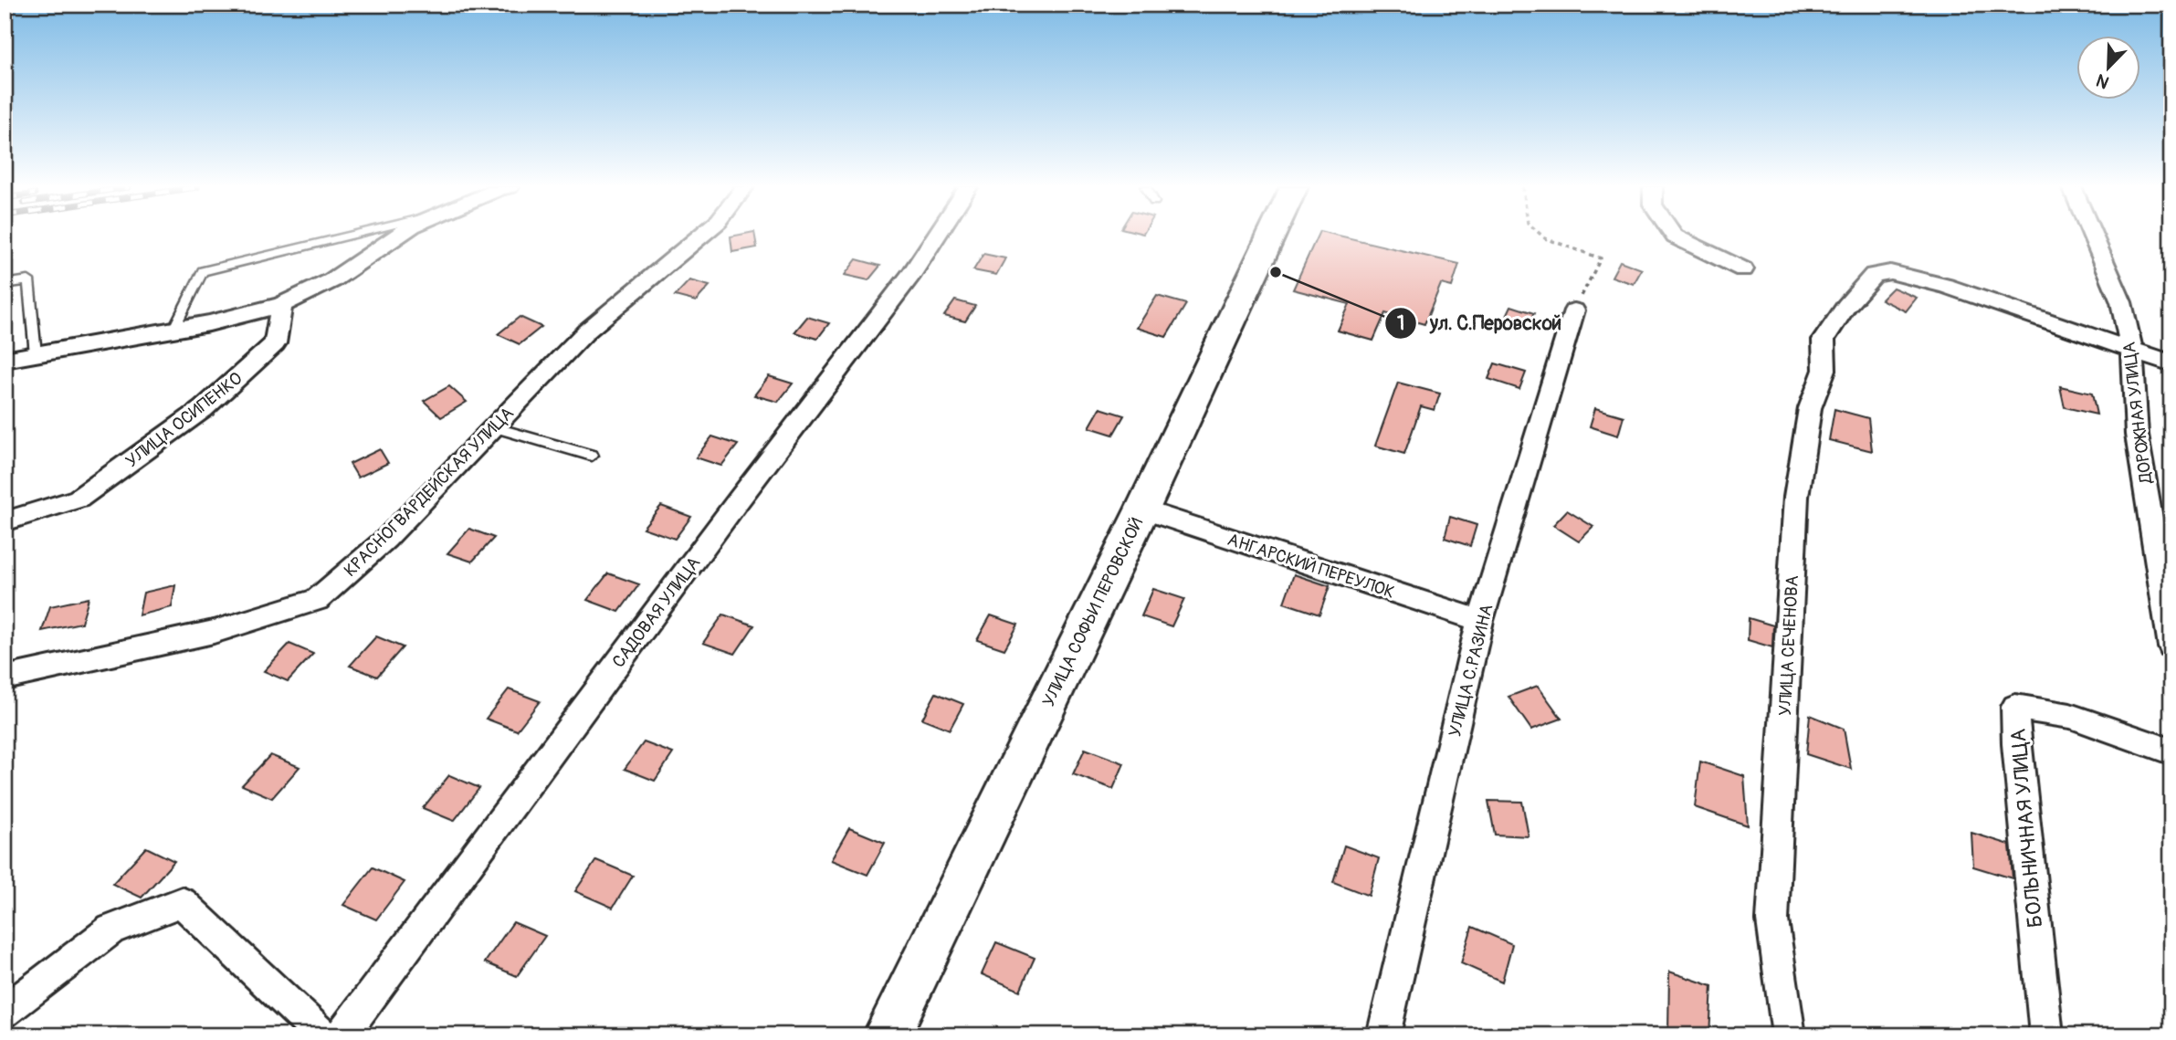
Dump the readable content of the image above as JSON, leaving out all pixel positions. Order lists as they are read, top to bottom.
{
  "streets": {
    "main road": ["УЛИЦА СОФЬИ ПЕРОВСКОЙ"],
    "street": [
      "ДОРОЖНАЯ УЛИЦА",
      "УЛИЦА ОСИПЕНКО",
      "КРАСНОГВАРДЕЙСКАЯ УЛИЦА",
      "АНГАРСКИЙ ПЕРЕУЛОК",
      "САДОВАЯ УЛИЦА",
      "УЛИЦА СЕЧЕНОВА",
      "УЛИЦА С.РАЗИНА",
      "БОЛЬНИЧНАЯ УЛИЦА"
    ]
  },
  "crossings": [
    ["АНГАРСКИЙ ПЕРЕУЛОК", "УЛИЦА СОФЬИ ПЕРОВСКОЙ"],
    ["АНГАРСКИЙ ПЕРЕУЛОК", "УЛИЦА С.РАЗИНА"]
  ],
  "places": ["ул. С.Перовской"],
  "north": "bottom left"
}
